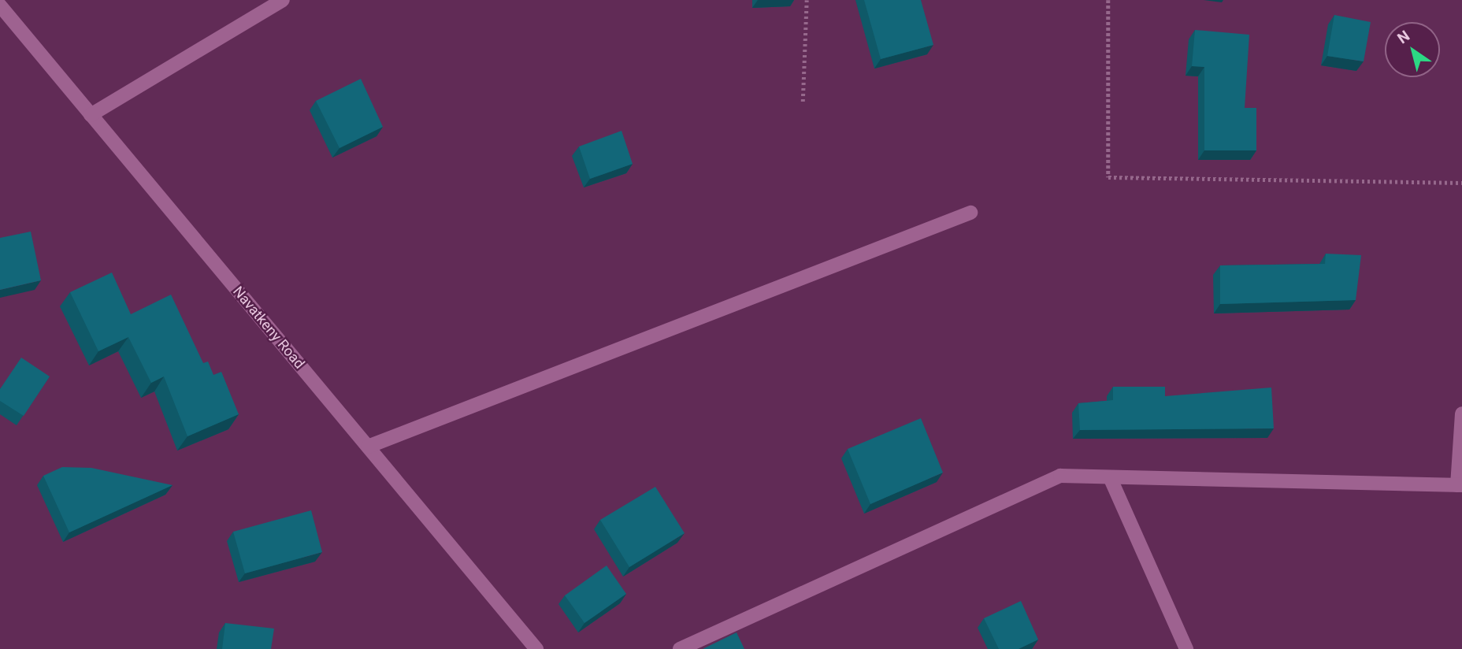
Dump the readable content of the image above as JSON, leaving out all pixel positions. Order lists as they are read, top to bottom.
{
  "streets": {
    "street": ["Navatkeny Road"]
  },
  "north": "top left"
}
